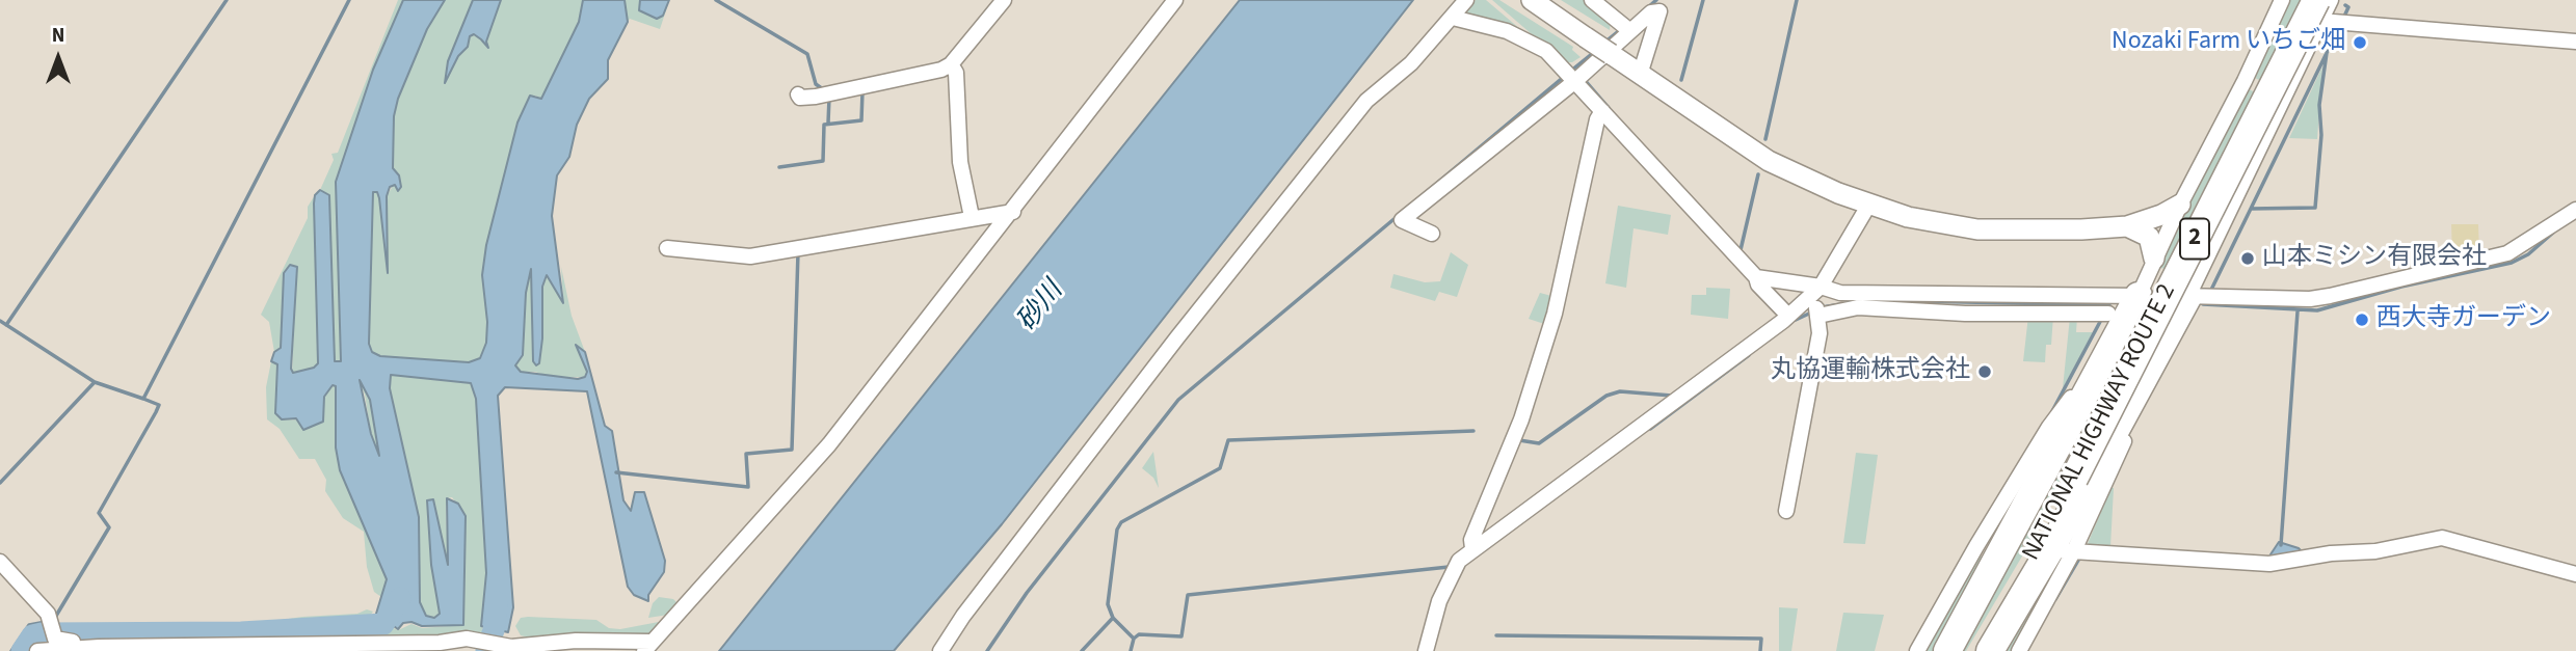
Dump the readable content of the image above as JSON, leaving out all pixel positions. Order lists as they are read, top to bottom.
{
  "streets": {
    "highway": ["2", "NATIONAL HIGHWAY ROUTE 2"]
  },
  "water": ["砂川"],
  "places": [
    "Nozaki Farm いちご畑",
    "山本ミシン有限会社",
    "西大寺ガーデン",
    "丸協運輸株式会社"
  ],
  "north": "top"
}
